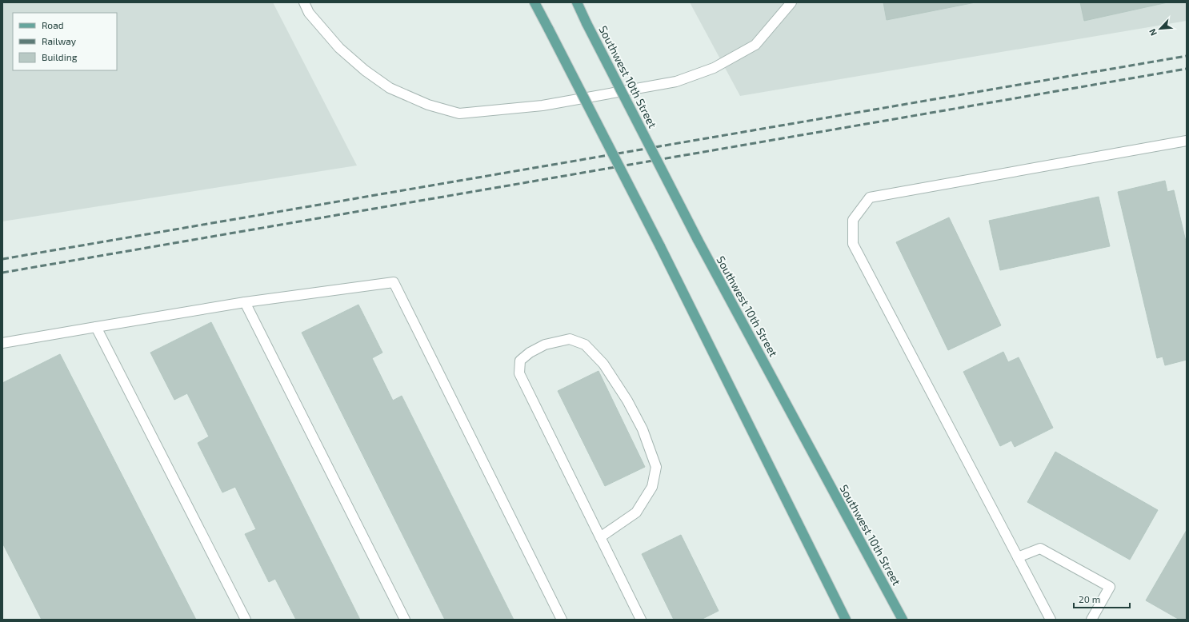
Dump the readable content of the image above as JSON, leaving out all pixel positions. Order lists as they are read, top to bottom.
{
  "streets": {
    "main road": ["Southwest 10th Street"]
  },
  "legend": ["Road", "Railway", "Building"],
  "scale_bar": "20 m",
  "north": "bottom left"
}
